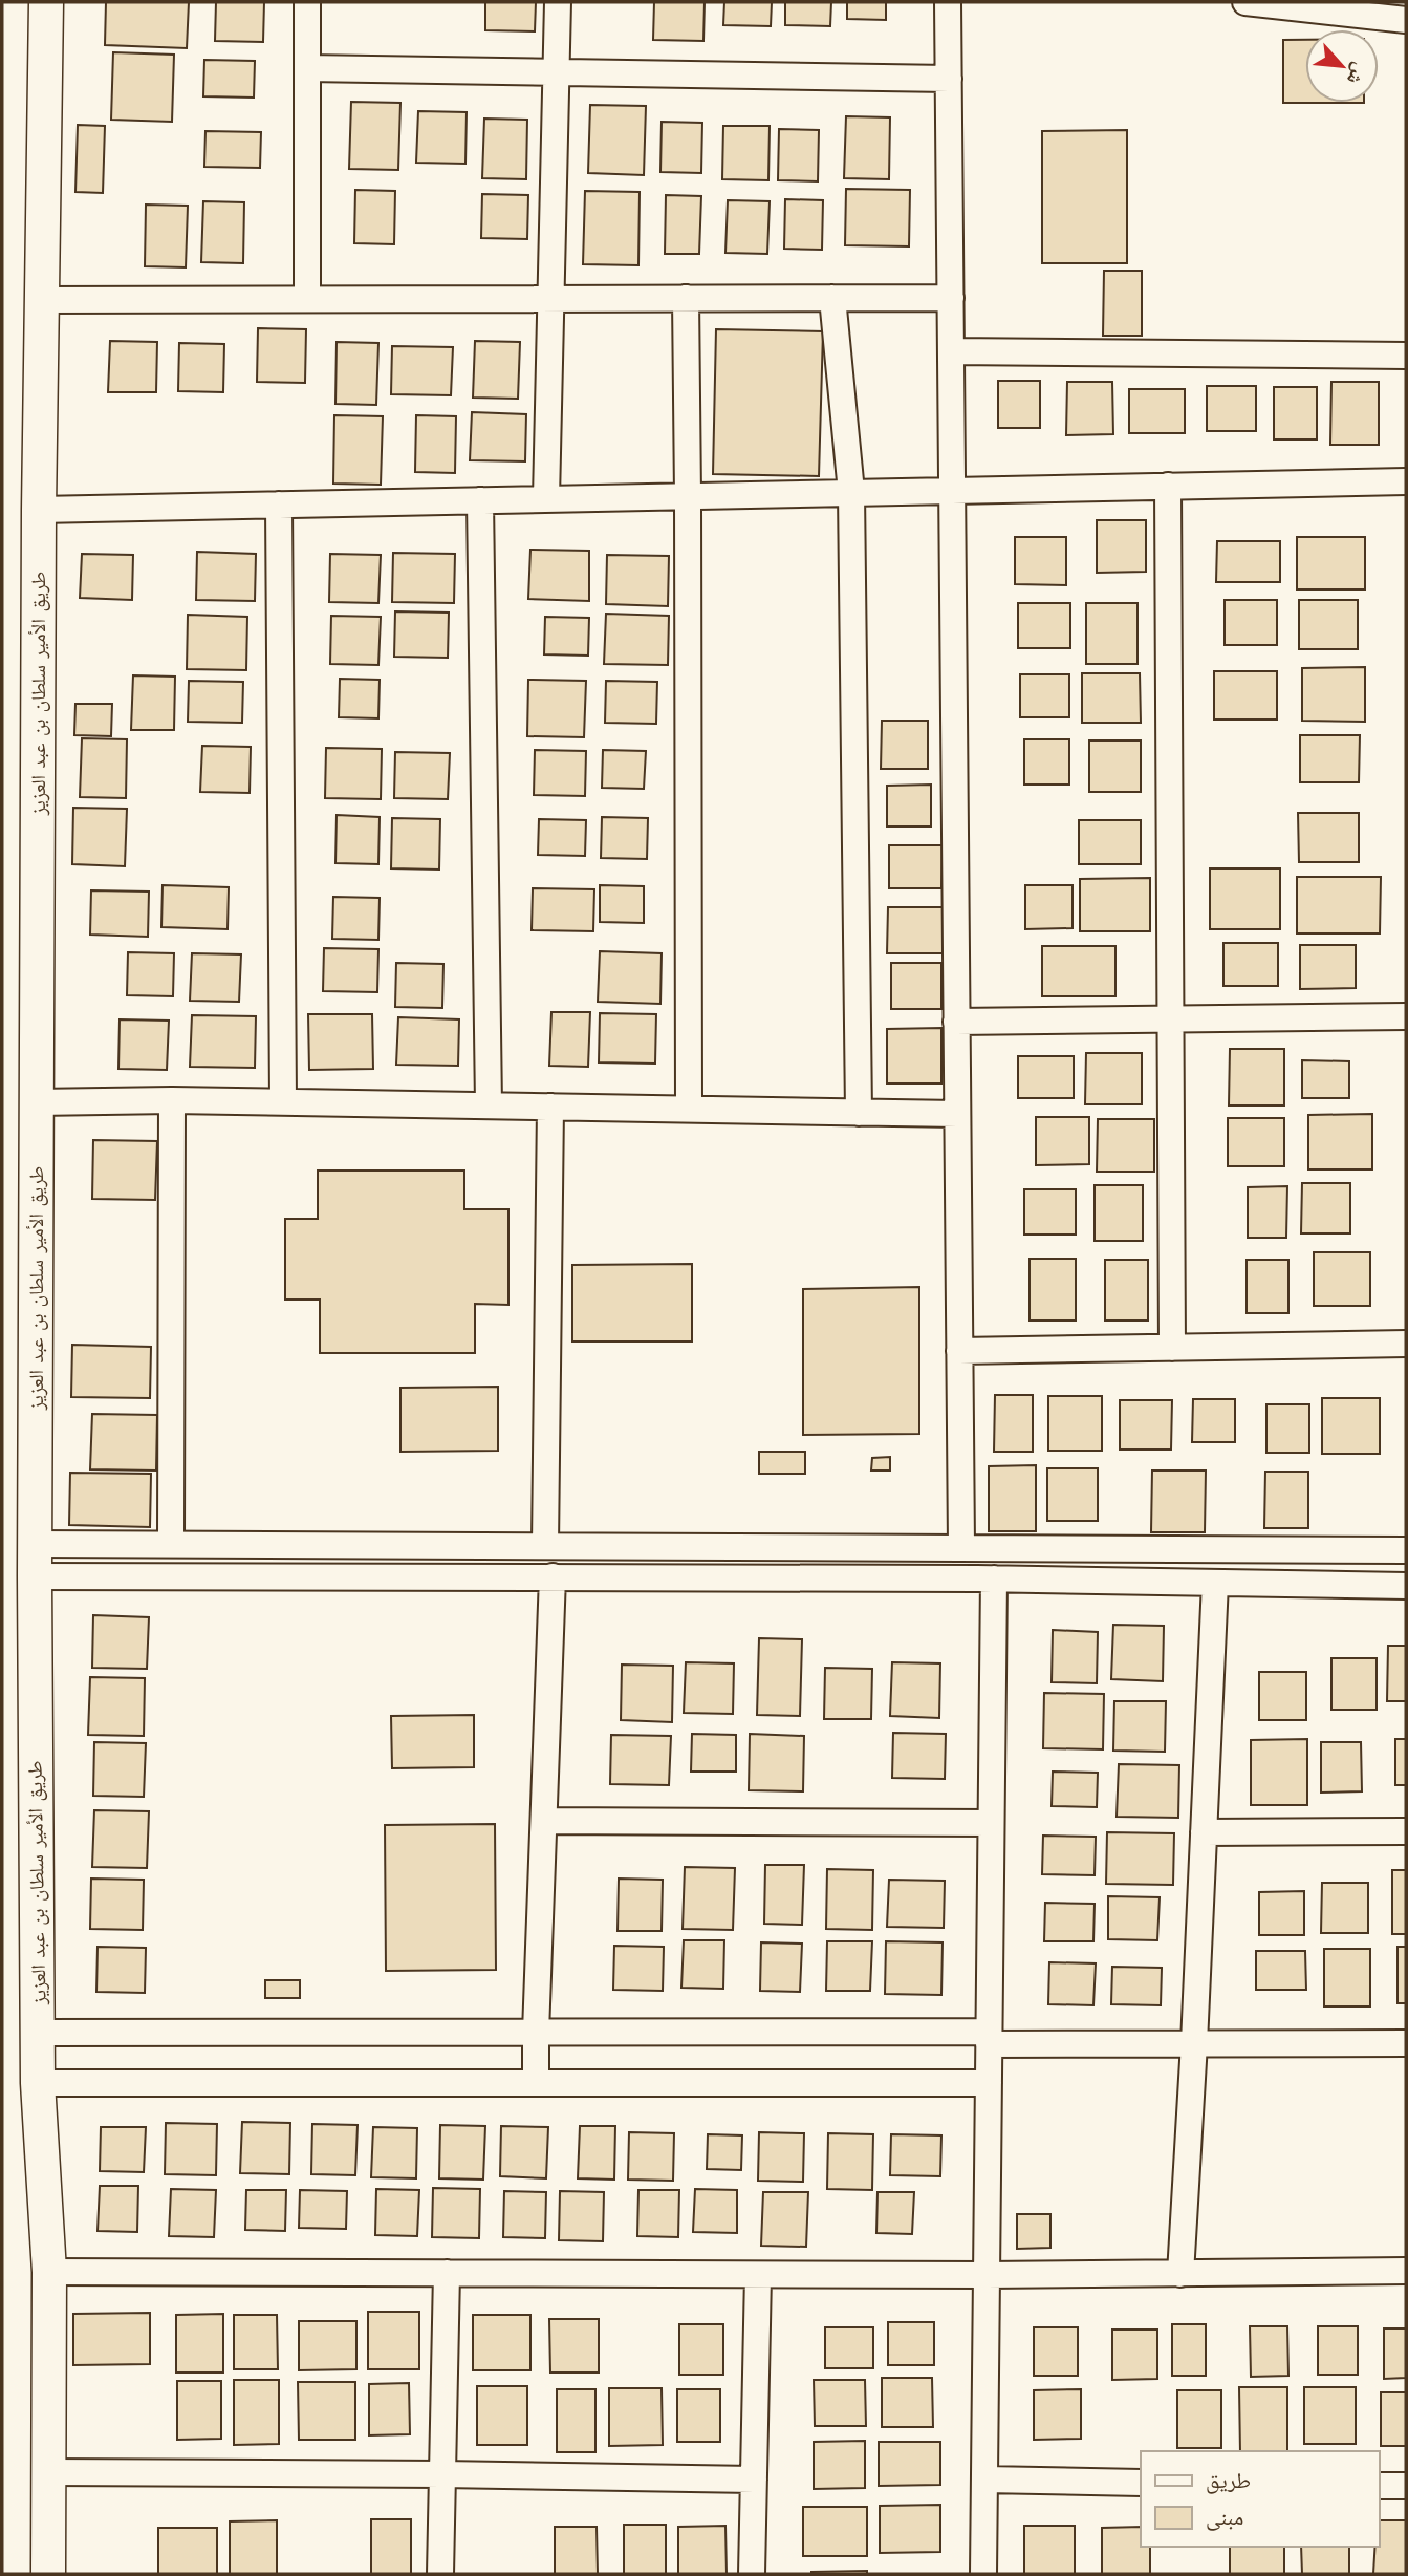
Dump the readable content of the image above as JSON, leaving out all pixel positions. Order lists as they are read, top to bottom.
{
  "streets": {
    "main road": ["طريق الأمير سلطان بن عبد العزيز"]
  },
  "legend": ["طريق", "مبنى"],
  "north": "bottom right"
}
